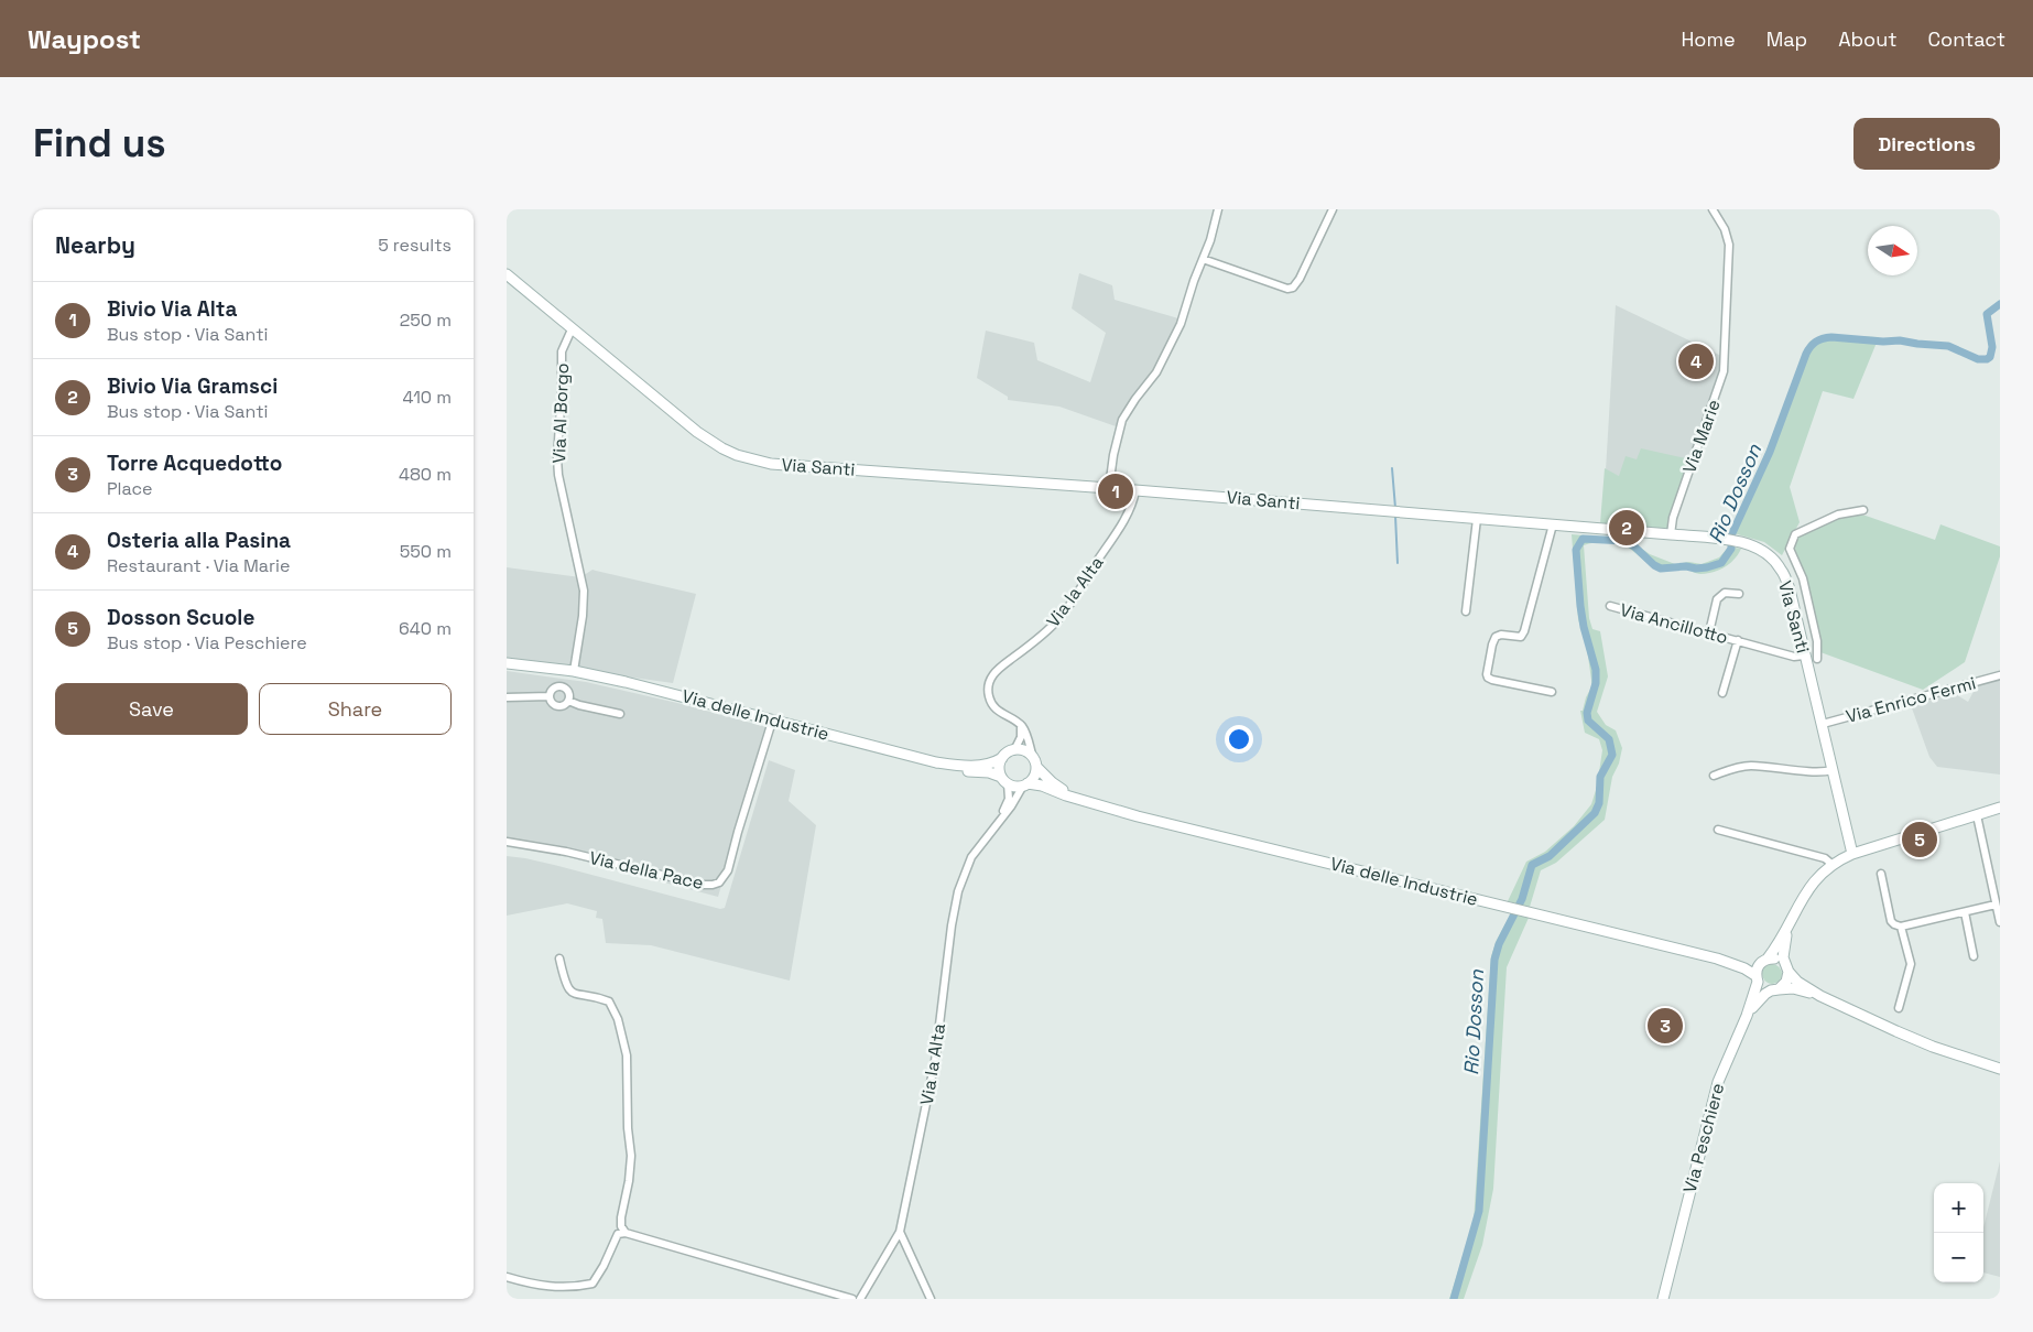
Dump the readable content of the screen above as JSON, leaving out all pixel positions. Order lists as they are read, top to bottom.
{
  "streets": {
    "street": [
      "Via Al Borgo",
      "Via Marie",
      "Via Santi",
      "Via la Alta",
      "Via Ancillotto",
      "Via Enrico Fermi",
      "Via delle Industrie",
      "Via della Pace",
      "Via Peschiere"
    ]
  },
  "crossings": [
    ["Via Al Borgo", "Via Santi"],
    ["Via Al Borgo", "Via delle Industrie"],
    ["Via Marie", "Via Santi"],
    ["Via Santi", "Via la Alta"],
    ["Via Santi", "Via Ancillotto"],
    ["Via Santi", "Via Enrico Fermi"],
    ["Via delle Industrie", "Via della Pace"],
    ["Via delle Industrie", "Via Peschiere"]
  ],
  "water": ["Rio Dosson"],
  "north": "right",
  "page": {
    "header": "Waypost",
    "nav": [
      "Home",
      "Map",
      "About",
      "Contact"
    ],
    "buttons": [
      "Directions",
      ["Save", "Share"]
    ],
    "title": "Find us",
    "heading": ["Nearby", "5 results"],
    "list": [
      {
        "mark": "1",
        "name": "Bivio Via Alta",
        "note": "Bus stop · Via Santi",
        "value": "250 m"
      },
      {
        "mark": "2",
        "name": "Bivio Via Gramsci",
        "note": "Bus stop · Via Santi",
        "value": "410 m"
      },
      {
        "mark": "3",
        "name": "Torre Acquedotto",
        "note": "Place",
        "value": "480 m"
      },
      {
        "mark": "4",
        "name": "Osteria alla Pasina",
        "note": "Restaurant · Via Marie",
        "value": "550 m"
      },
      {
        "mark": "5",
        "name": "Dosson Scuole",
        "note": "Bus stop · Via Peschiere",
        "value": "640 m"
      }
    ],
    "pins": [
      "4",
      "1",
      "2",
      "5",
      "3"
    ],
    "map_buttons": ["+", "−"]
  }
}
